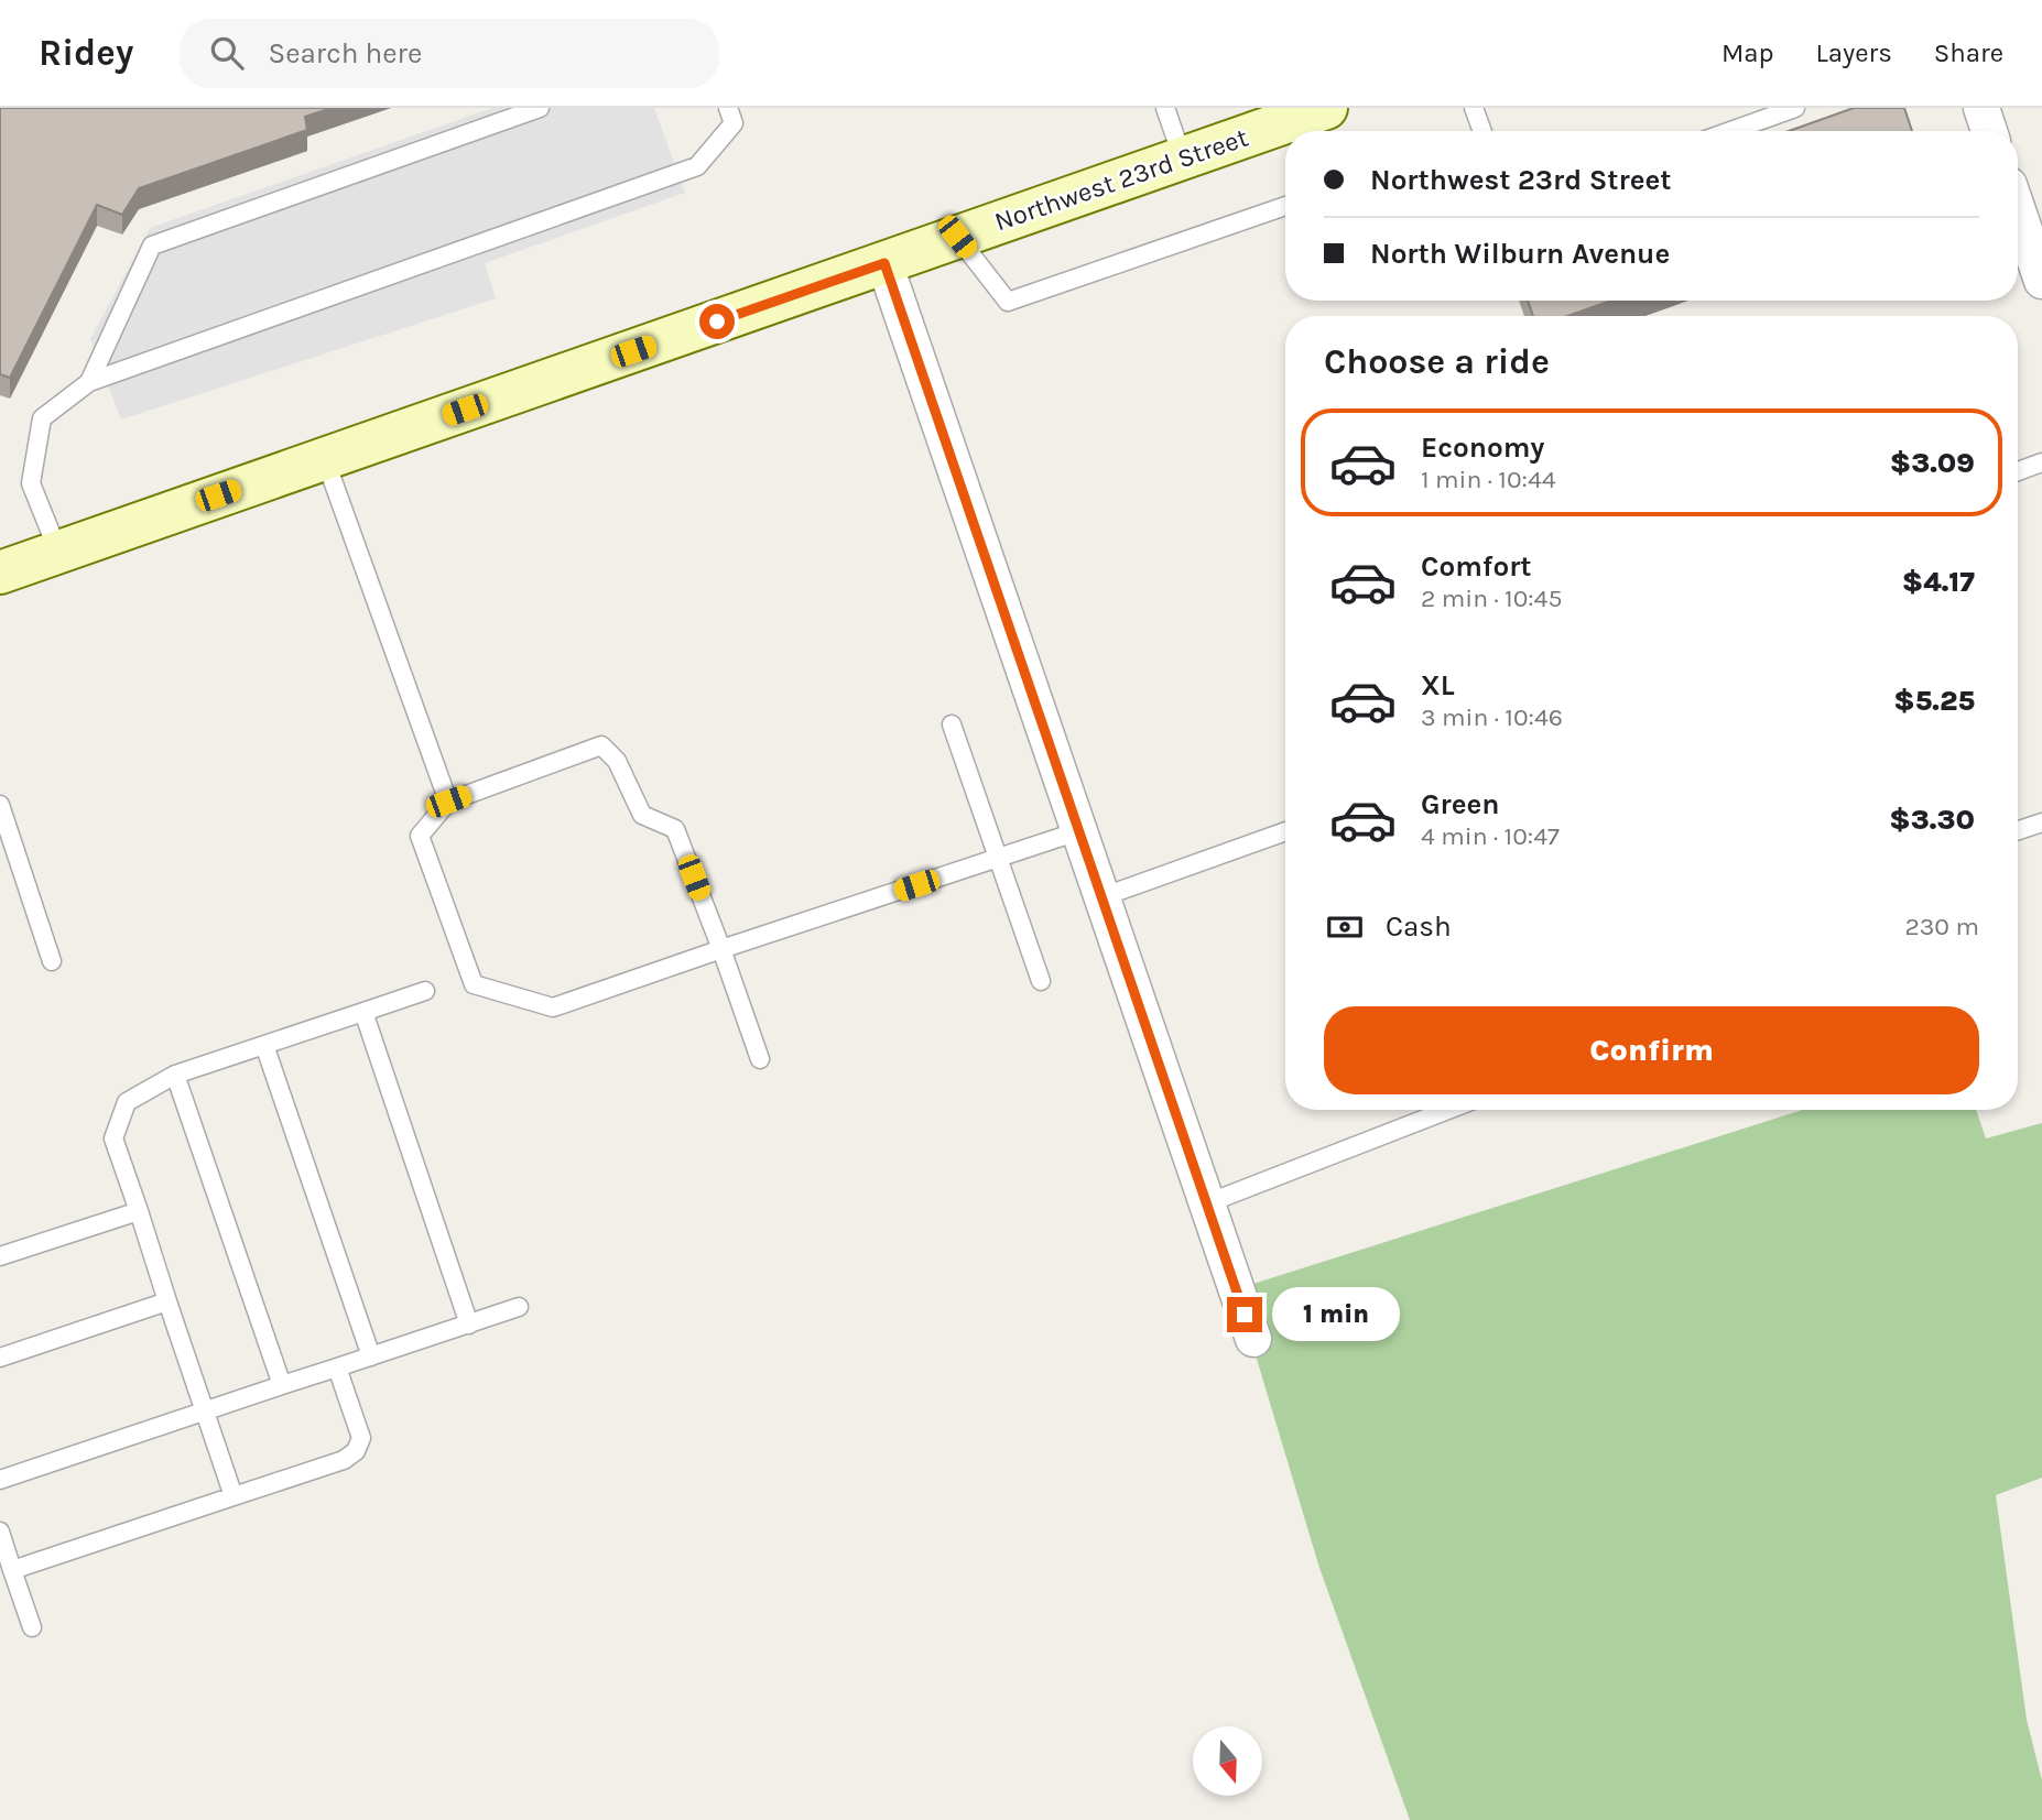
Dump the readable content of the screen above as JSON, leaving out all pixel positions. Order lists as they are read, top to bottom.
{
  "streets": {
    "main road": ["Northwest 23rd Street"]
  },
  "north": "bottom",
  "page": {
    "header": "Ridey",
    "search": "Search here",
    "nav": ["Map", "Layers", "Share"],
    "banner": ["Northwest 23rd Street", "North Wilburn Avenue"],
    "heading": "Choose a ride",
    "list": [
      {
        "name": "Economy",
        "note": "1 min · 10:44",
        "value": "$3.09"
      },
      {
        "name": "Comfort",
        "note": "2 min · 10:45",
        "value": "$4.17"
      },
      {
        "name": "XL",
        "note": "3 min · 10:46",
        "value": "$5.25"
      },
      {
        "name": "Green",
        "note": "4 min · 10:47",
        "value": "$3.30"
      }
    ],
    "pay": ["Cash", "230 m"],
    "buttons": "Confirm",
    "bubble": "1 min"
  }
}
